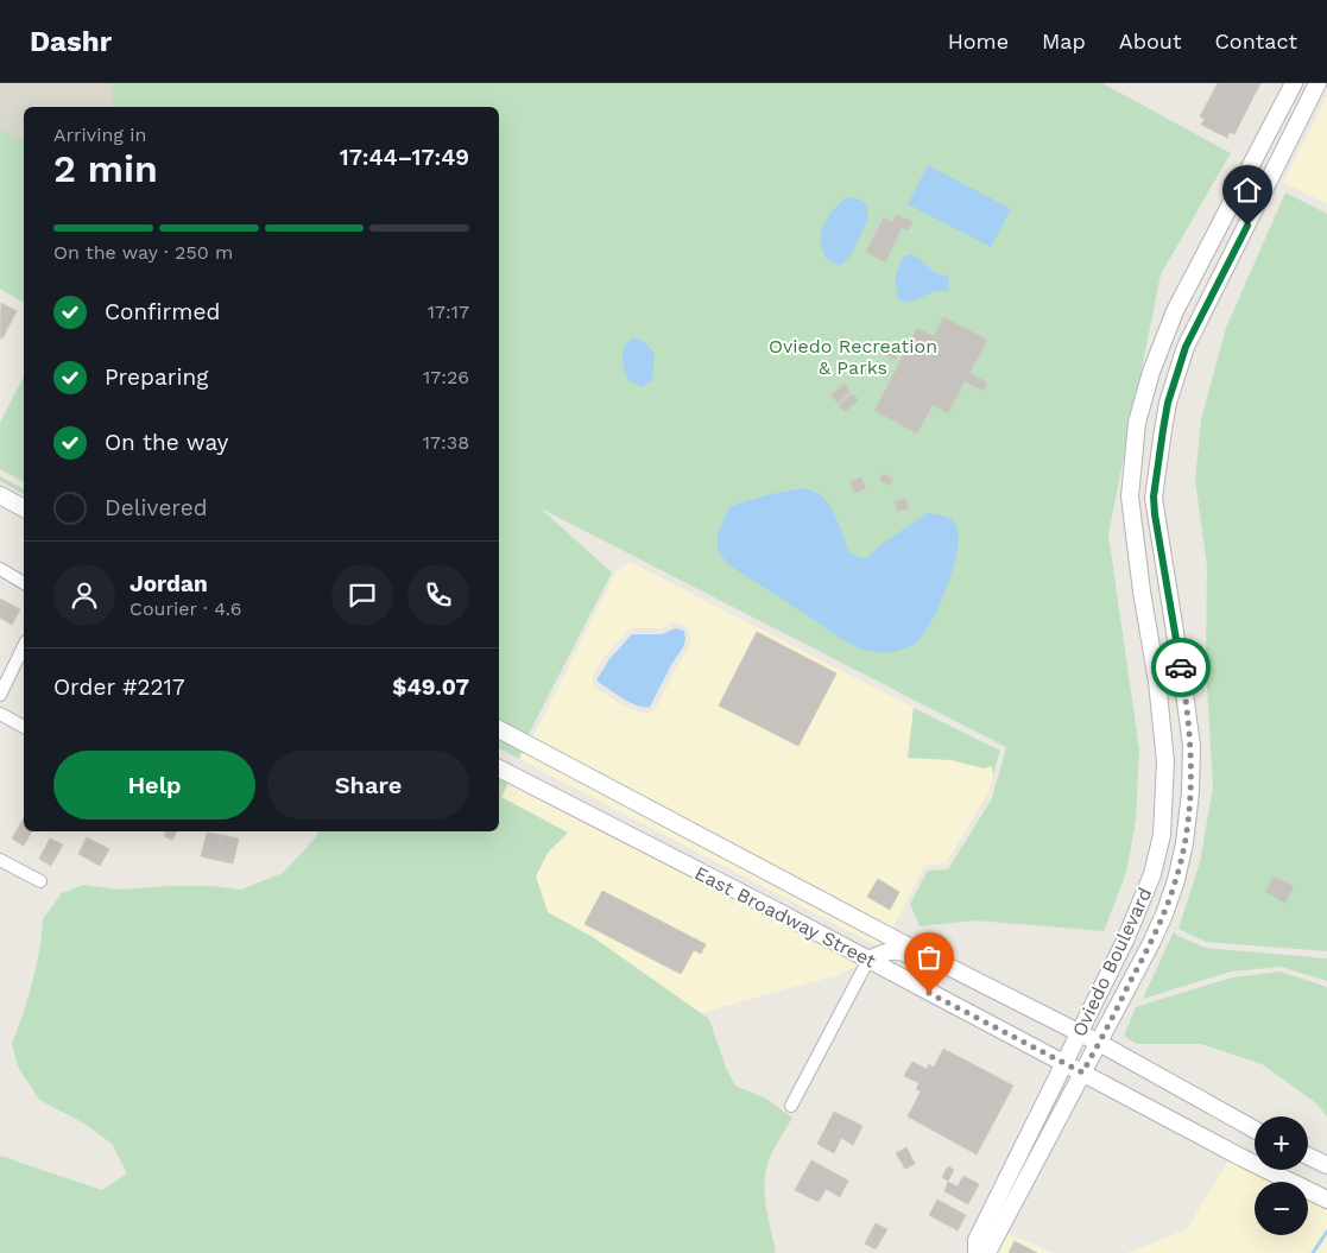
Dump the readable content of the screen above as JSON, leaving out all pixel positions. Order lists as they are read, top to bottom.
{
  "streets": {
    "main road": ["East Broadway Street", "Oviedo Boulevard"]
  },
  "crossings": [
    ["East Broadway Street", "Oviedo Boulevard"]
  ],
  "parks": ["Oviedo Recreation & Parks"],
  "page": {
    "header": "Dashr",
    "nav": [
      "Home",
      "Map",
      "About",
      "Contact"
    ],
    "heading": ["2 min", "Arriving in", "17:44–17:49"],
    "panel": [
      "Jordan",
      "Courier · 4.6",
      "Order #2217",
      "$49.07"
    ],
    "bar": "On the way · 250 m",
    "list": [
      ["Confirmed", "17:17"],
      ["Preparing", "17:26"],
      ["On the way", "17:38"],
      "Delivered"
    ],
    "buttons": ["Help", "Share"],
    "map_buttons": ["+", "−"]
  }
}
